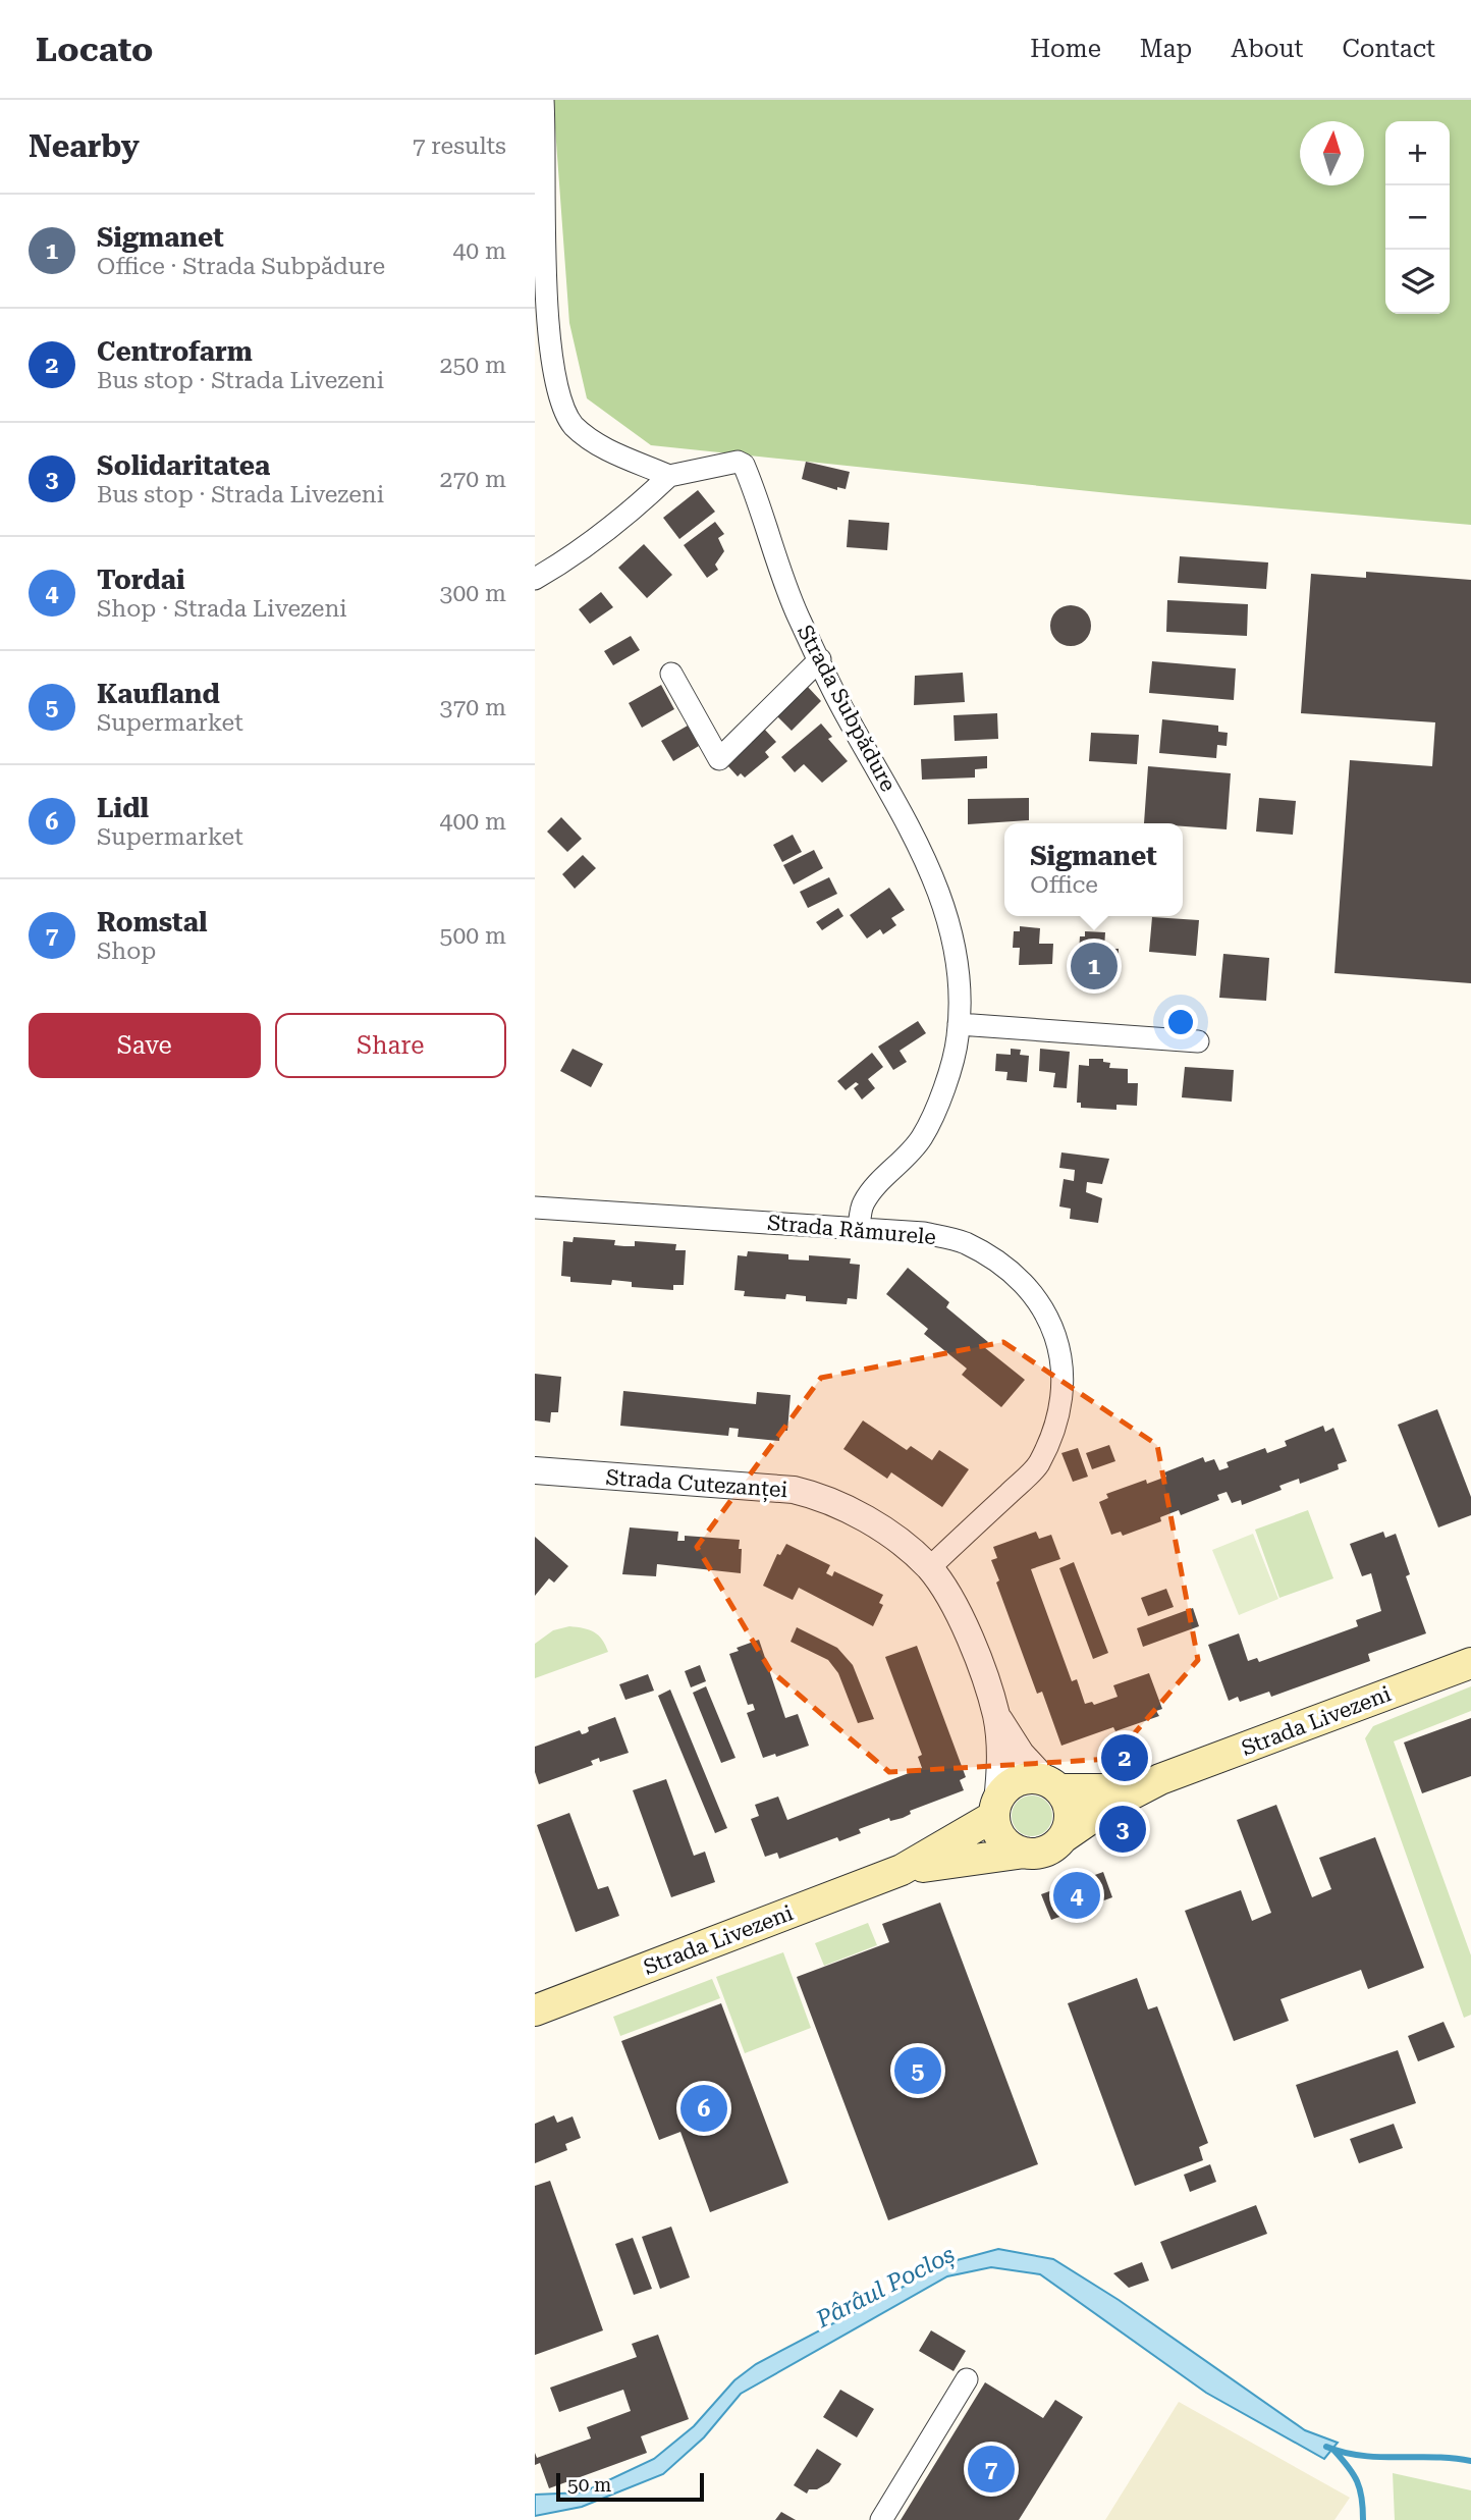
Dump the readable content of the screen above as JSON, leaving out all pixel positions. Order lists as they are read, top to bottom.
{
  "streets": {
    "main road": ["Strada Livezeni"],
    "street": ["Strada Subpădure", "Strada Rămurele", "Strada Cutezanței"]
  },
  "crossings": [
    ["Strada Subpădure", "Strada Rămurele"],
    ["Strada Rămurele", "Strada Cutezanței"],
    ["Strada Cutezanței", "Strada Livezeni"]
  ],
  "water": ["Pârâul Pocloș"],
  "scale_bar": "50 m",
  "north": "top",
  "page": {
    "header": "Locato",
    "nav": [
      "Home",
      "Map",
      "About",
      "Contact"
    ],
    "heading": ["Nearby", "7 results"],
    "map_buttons": ["+", "−"],
    "list": [
      {
        "mark": "1",
        "name": "Sigmanet",
        "note": "Office · Strada Subpădure",
        "value": "40 m"
      },
      {
        "mark": "2",
        "name": "Centrofarm",
        "note": "Bus stop · Strada Livezeni",
        "value": "250 m"
      },
      {
        "mark": "3",
        "name": "Solidaritatea",
        "note": "Bus stop · Strada Livezeni",
        "value": "270 m"
      },
      {
        "mark": "4",
        "name": "Tordai",
        "note": "Shop · Strada Livezeni",
        "value": "300 m"
      },
      {
        "mark": "5",
        "name": "Kaufland",
        "note": "Supermarket",
        "value": "370 m"
      },
      {
        "mark": "6",
        "name": "Lidl",
        "note": "Supermarket",
        "value": "400 m"
      },
      {
        "mark": "7",
        "name": "Romstal",
        "note": "Shop",
        "value": "500 m"
      }
    ],
    "popup": ["Sigmanet", "Office"],
    "pins": [
      "1",
      "2",
      "3",
      "4",
      "5",
      "6",
      "7"
    ],
    "buttons": ["Save", "Share"],
    "scale": "50 m"
  }
}
